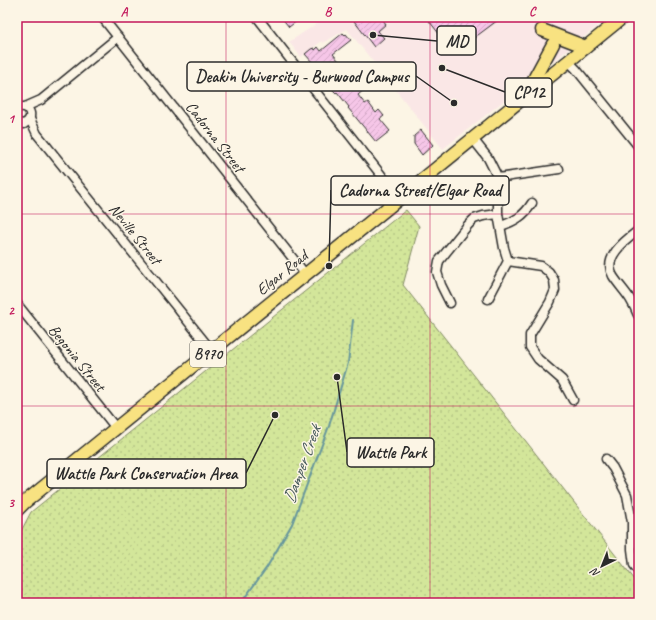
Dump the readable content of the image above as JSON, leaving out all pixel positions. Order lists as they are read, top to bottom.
{
  "streets": {
    "main road": ["Elgar Road", "B970"],
    "street": ["Cadorna Street", "Neville Street", "Begonia Street"]
  },
  "crossings": [
    ["Cadorna Street", "Elgar Road"],
    ["Neville Street", "Elgar Road"],
    ["Elgar Road", "Begonia Street"]
  ],
  "water": ["Damper Creek"],
  "places": [
    "MD",
    "CP12",
    "Deakin University - Burwood Campus",
    "Cadorna Street/Elgar Road",
    "Wattle Park",
    "Wattle Park Conservation Area"
  ],
  "north": "bottom left",
  "grid": {
    "columns": ["A", "B", "C"],
    "rows": ["1", "2", "3"]
  }
}
